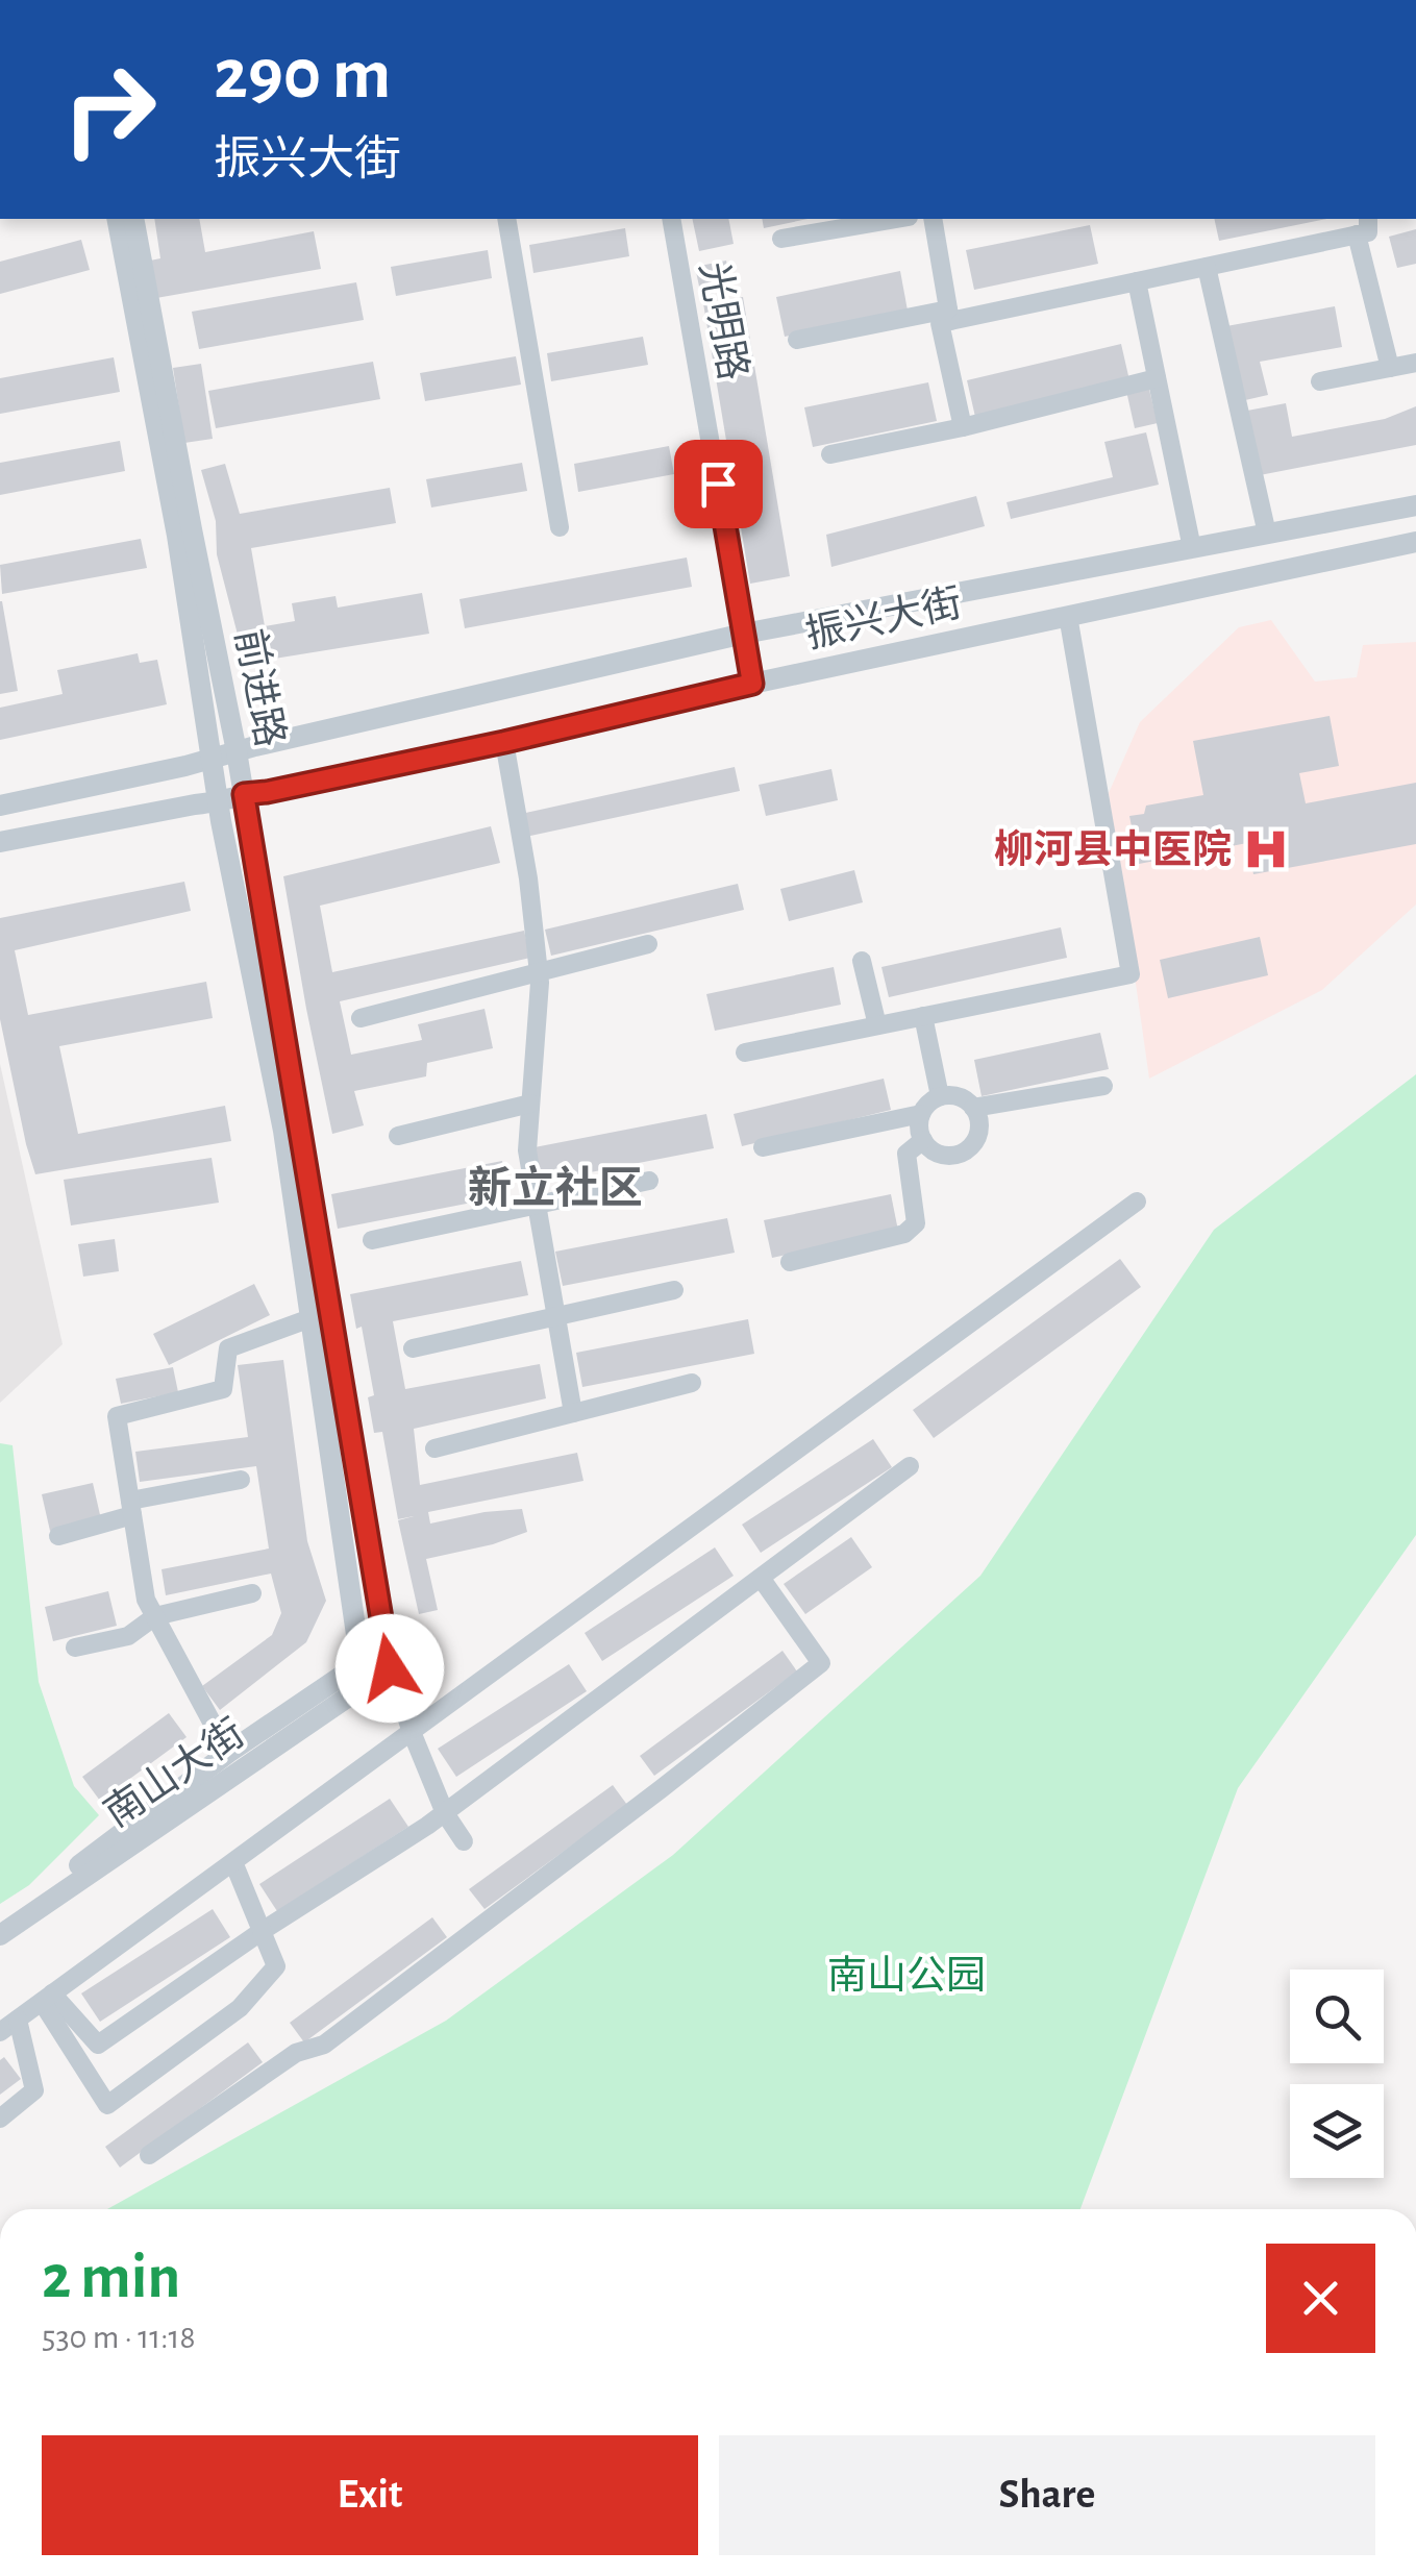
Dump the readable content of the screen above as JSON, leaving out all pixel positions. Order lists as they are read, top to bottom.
{
  "streets": {
    "street": [
      "光明路",
      "振兴大街",
      "前进路",
      "南山大街"
    ]
  },
  "crossings": [
    ["光明路", "振兴大街"],
    ["振兴大街", "前进路"],
    ["前进路", "南山大街"]
  ],
  "districts": ["新立社区"],
  "parks": ["南山公园"],
  "places": {
    "hospital": ["柳河县中医院"]
  },
  "page": {
    "turn": ["290 m", "振兴大街"],
    "heading": ["2 min", "530 m · 11:18"],
    "buttons": ["Exit", "Share"]
  }
}
